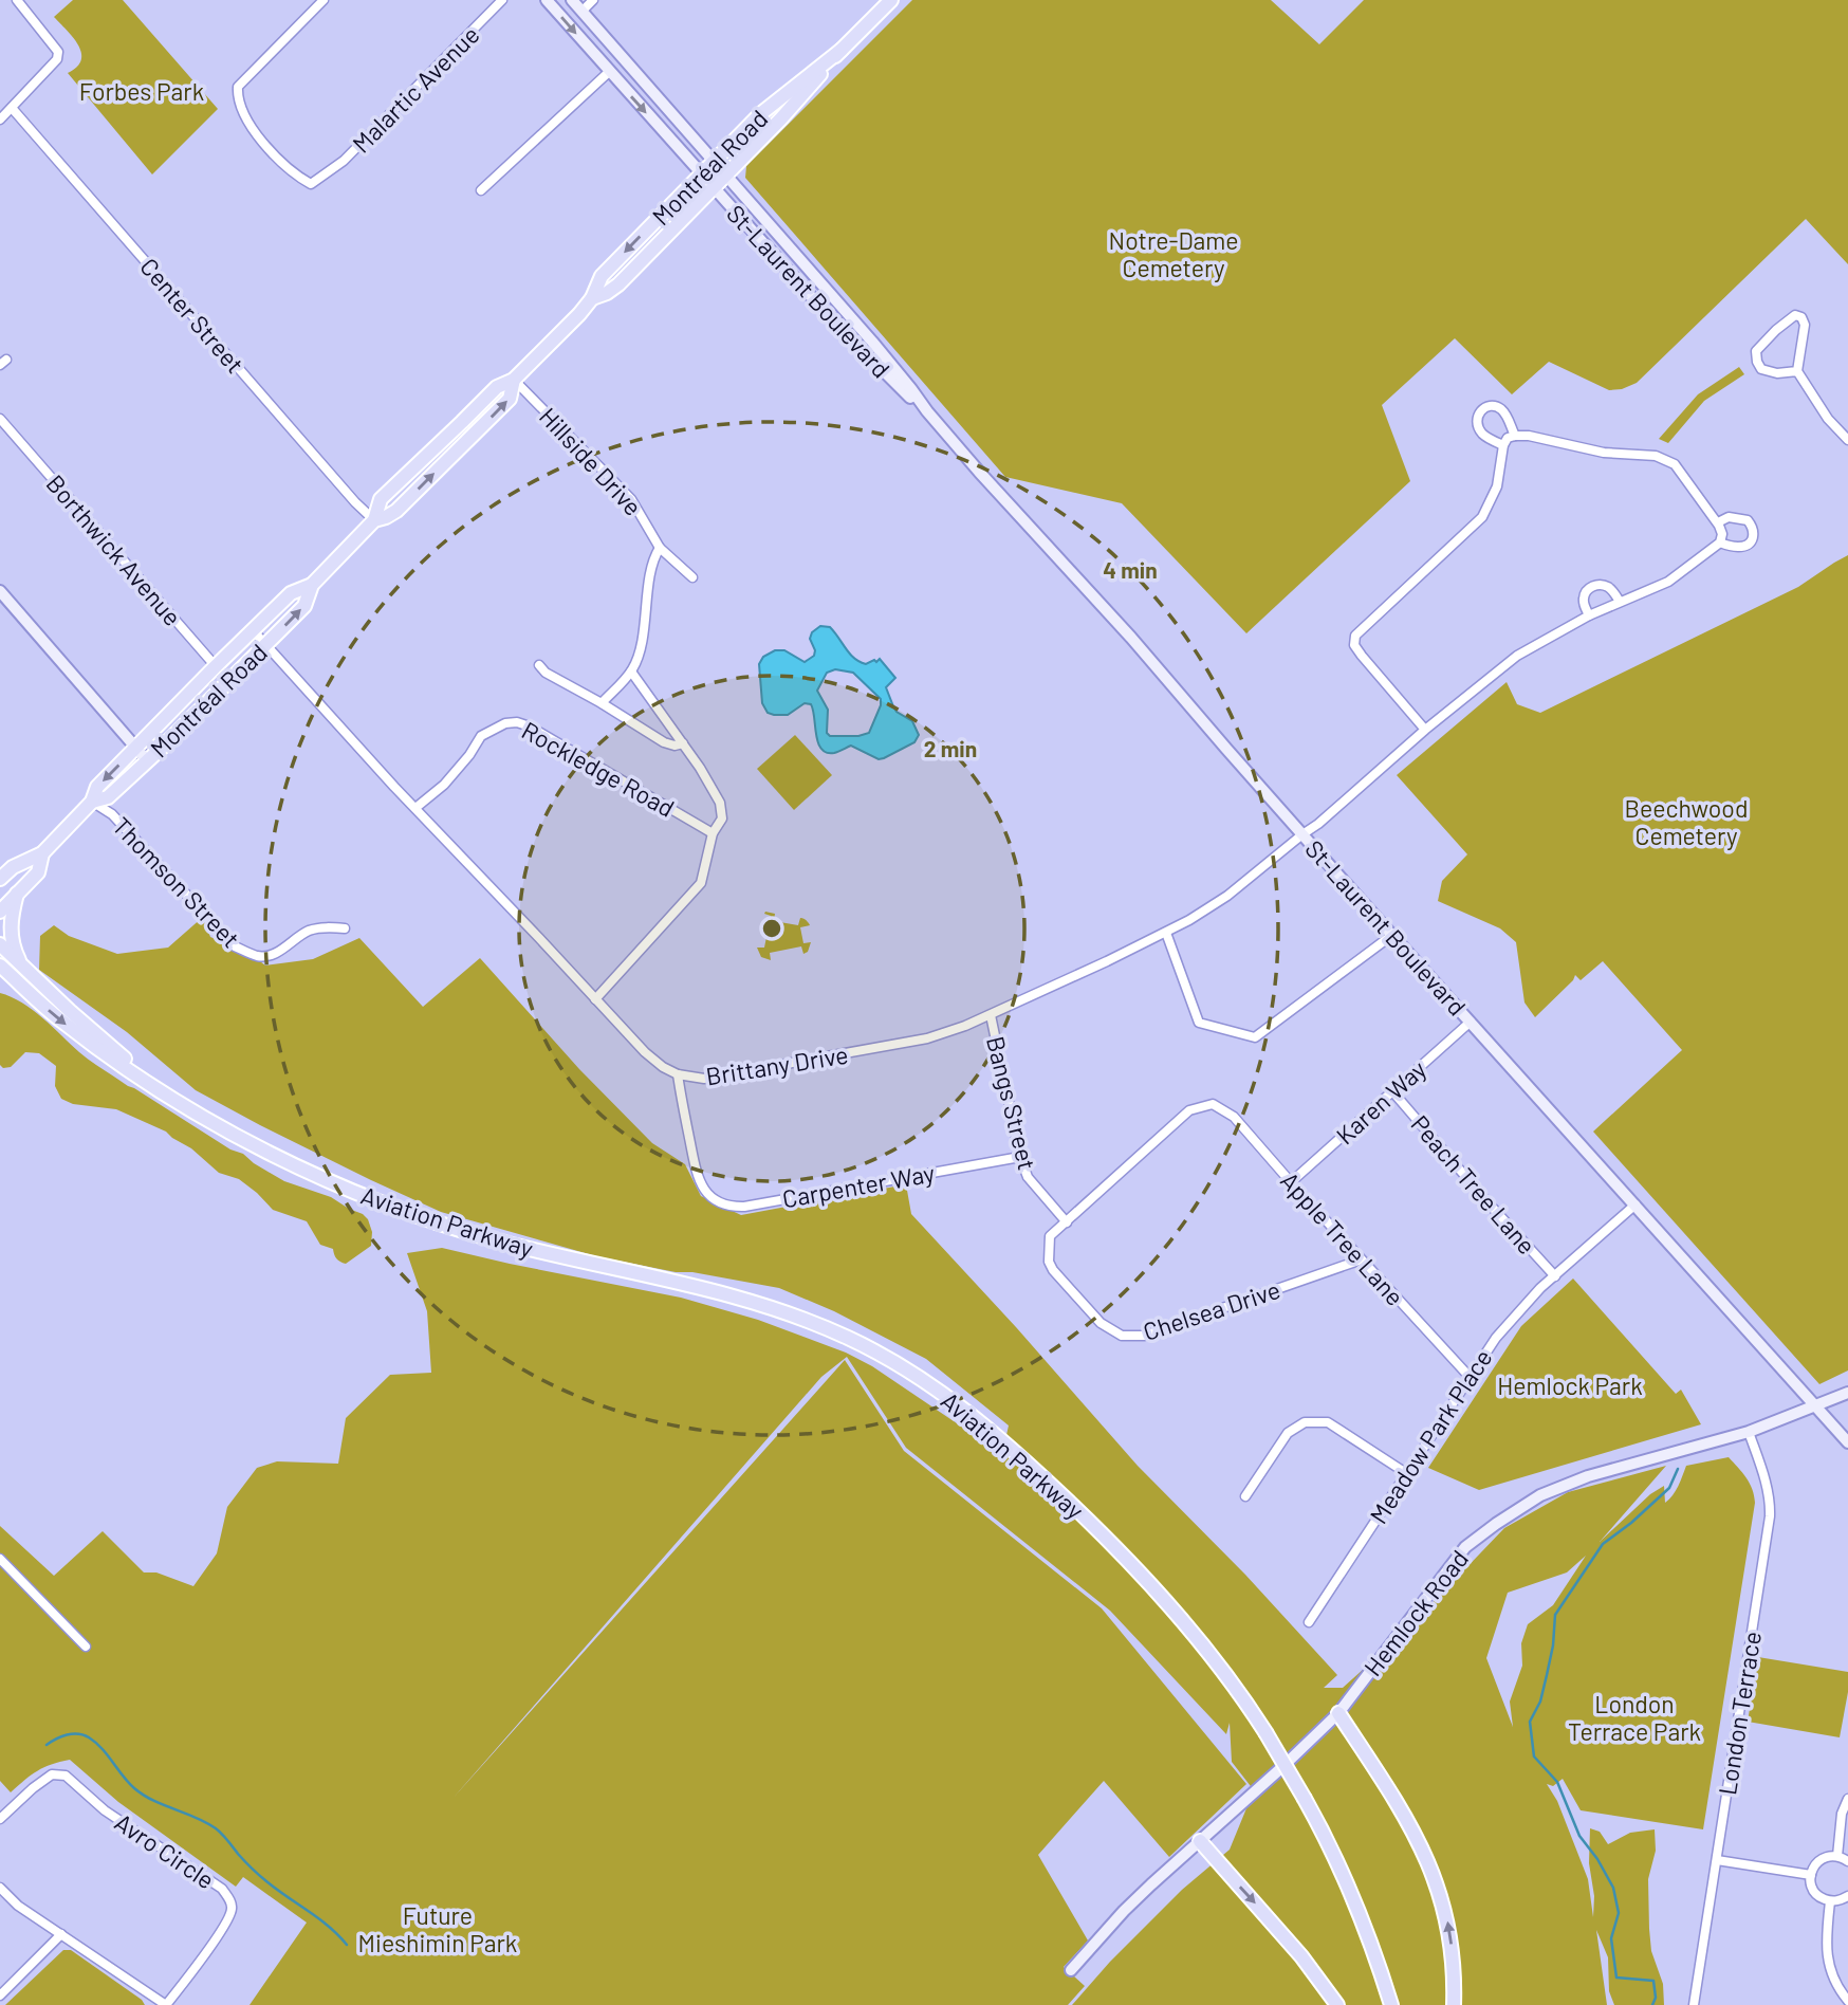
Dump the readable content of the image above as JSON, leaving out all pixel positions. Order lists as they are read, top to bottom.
{
  "streets": {
    "main road": [
      "Montréal Road",
      "St-Laurent Boulevard",
      "Aviation Parkway",
      "Hemlock Road"
    ],
    "street": [
      "Malartic Avenue",
      "Center Street",
      "Hillside Drive",
      "Borthwick Avenue",
      "Rockledge Road",
      "Thomson Street",
      "Brittany Drive",
      "Karen Way",
      "Bangs Street",
      "Peach Tree Lane",
      "Carpenter Way",
      "Apple Tree Lane",
      "Chelsea Drive",
      "Meadow Park Place",
      "London Terrace",
      "Avro Circle"
    ]
  },
  "crossings": [
    ["Montréal Road", "St-Laurent Boulevard"],
    ["Montréal Road", "Center Street"],
    ["Montréal Road", "Hillside Drive"],
    ["Montréal Road", "Borthwick Avenue"],
    ["Montréal Road", "Thomson Street"],
    ["Montréal Road", "Brittany Drive"],
    ["St-Laurent Boulevard", "Brittany Drive"],
    ["St-Laurent Boulevard", "Karen Way"],
    ["St-Laurent Boulevard", "Meadow Park Place"],
    ["St-Laurent Boulevard", "Hemlock Road"],
    ["Rockledge Road", "Brittany Drive"],
    ["Brittany Drive", "Bangs Street"],
    ["Brittany Drive", "Carpenter Way"],
    ["Karen Way", "Peach Tree Lane"],
    ["Karen Way", "Apple Tree Lane"],
    ["Bangs Street", "Carpenter Way"],
    ["Bangs Street", "Chelsea Drive"],
    ["Peach Tree Lane", "Meadow Park Place"],
    ["Apple Tree Lane", "Chelsea Drive"],
    ["Apple Tree Lane", "Meadow Park Place"],
    ["Hemlock Road", "London Terrace"]
  ],
  "parks": [
    "Forbes Park",
    "Notre-Dame Cemetery",
    "Beechwood Cemetery",
    "Hemlock Park",
    "London Terrace Park",
    "Future Mieshimin Park"
  ],
  "rings": ["4 min", "2 min"]
}
